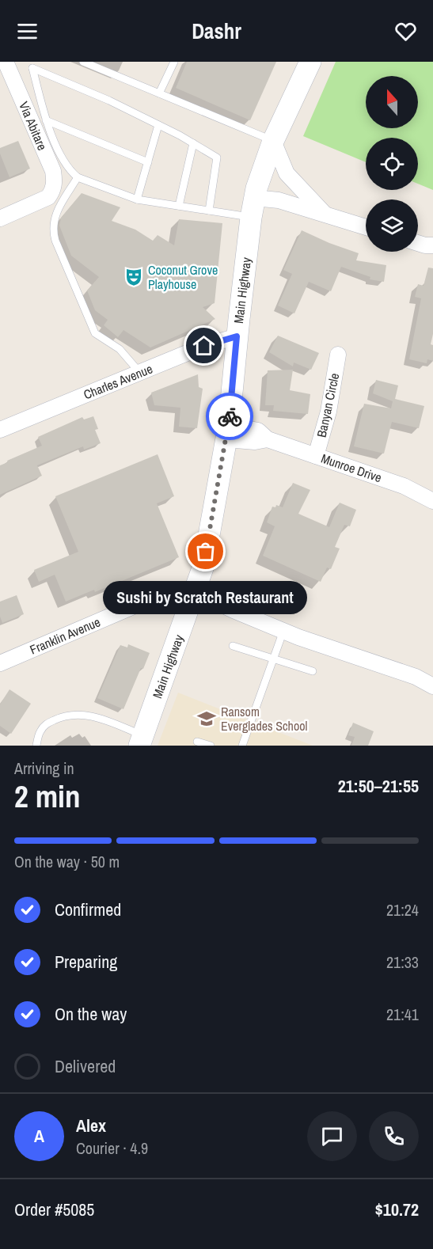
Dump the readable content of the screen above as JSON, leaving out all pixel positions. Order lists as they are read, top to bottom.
{
  "streets": {
    "main road": ["Main Highway"],
    "street": [
      "Via Abitare",
      "Charles Avenue",
      "Banyan Circle",
      "Munroe Drive",
      "Franklin Avenue"
    ]
  },
  "crossings": [
    ["Main Highway", "Charles Avenue"],
    ["Main Highway", "Munroe Drive"],
    ["Main Highway", "Franklin Avenue"],
    ["Banyan Circle", "Munroe Drive"]
  ],
  "places": {
    "theatre": ["Coconut Grove Playhouse"],
    "other": ["Sushi by Scratch Restaurant"],
    "school or university": ["Ransom Everglades School"]
  },
  "north": "top",
  "page": {
    "header": "Dashr",
    "bubble": "Sushi by Scratch Restaurant",
    "heading": ["2 min", "Arriving in", "21:50–21:55"],
    "panel": [
      "Alex",
      "Courier · 4.9",
      "Order #5085",
      "$10.72"
    ],
    "bar": "On the way · 50 m",
    "list": [
      ["Confirmed", "21:24"],
      ["Preparing", "21:33"],
      ["On the way", "21:41"],
      "Delivered"
    ],
    "round": "A"
  }
}
